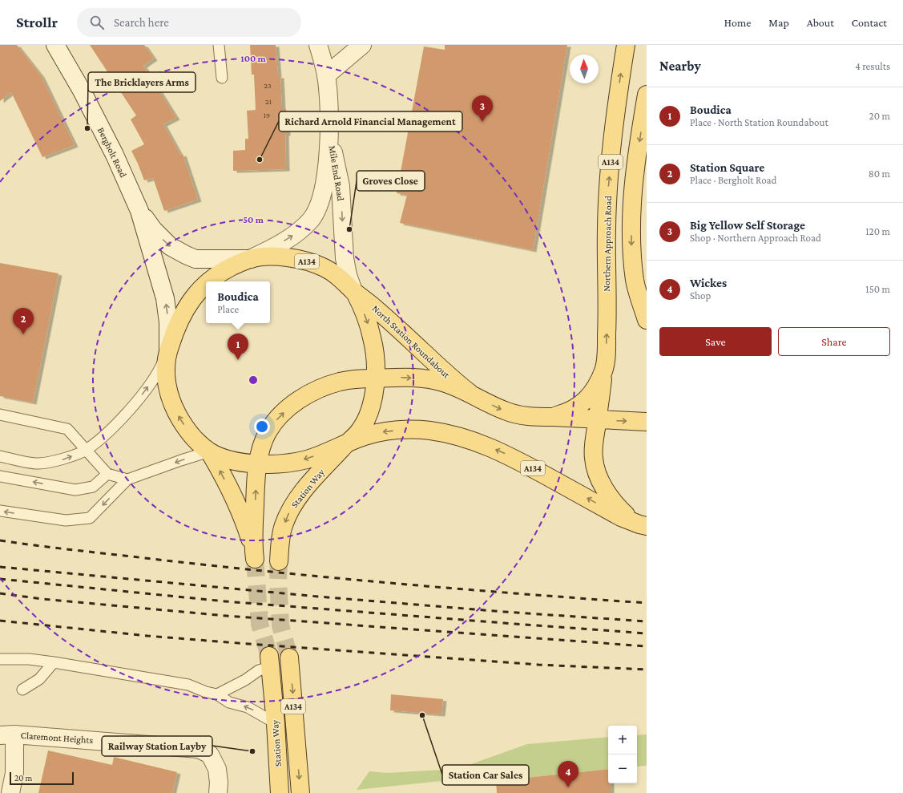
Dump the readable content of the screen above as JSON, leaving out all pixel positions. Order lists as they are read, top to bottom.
{
  "streets": {
    "main road": [
      "A134",
      "Northern Approach Road",
      "North Station Roundabout",
      "Station Way"
    ],
    "street": ["Bergholt Road", "Mile End Road", "Claremont Heights"]
  },
  "crossings": [
    ["Bergholt Road", "Mile End Road"],
    ["Bergholt Road", "North Station Roundabout"],
    ["A134", "Northern Approach Road"],
    ["A134", "North Station Roundabout"],
    ["Mile End Road", "North Station Roundabout"],
    ["Northern Approach Road", "North Station Roundabout"],
    ["North Station Roundabout", "Station Way"]
  ],
  "places": [
    "The Bricklayers Arms",
    "Richard Arnold Financial Management",
    "Groves Close",
    "Station Car Sales",
    "Railway Station Layby"
  ],
  "house_numbers": ["23", "21", "19"],
  "scale_bar": "20 m",
  "north": "top",
  "page": {
    "header": "Strollr",
    "search": "Search here",
    "nav": [
      "Home",
      "Map",
      "About",
      "Contact"
    ],
    "heading": ["Nearby", "4 results"],
    "list": [
      {
        "mark": "1",
        "name": "Boudica",
        "note": "Place · North Station Roundabout",
        "value": "20 m"
      },
      {
        "mark": "2",
        "name": "Station Square",
        "note": "Place · Bergholt Road",
        "value": "80 m"
      },
      {
        "mark": "3",
        "name": "Big Yellow Self Storage",
        "note": "Shop · Northern Approach Road",
        "value": "120 m"
      },
      {
        "mark": "4",
        "name": "Wickes",
        "note": "Shop",
        "value": "150 m"
      }
    ],
    "pins": [
      "3",
      "2",
      "1",
      "4"
    ],
    "popup": ["Boudica", "Place"],
    "buttons": ["Save", "Share"],
    "map_buttons": ["+", "−"],
    "scale": "20 m"
  },
  "rings": ["100 m", "50 m"]
}
